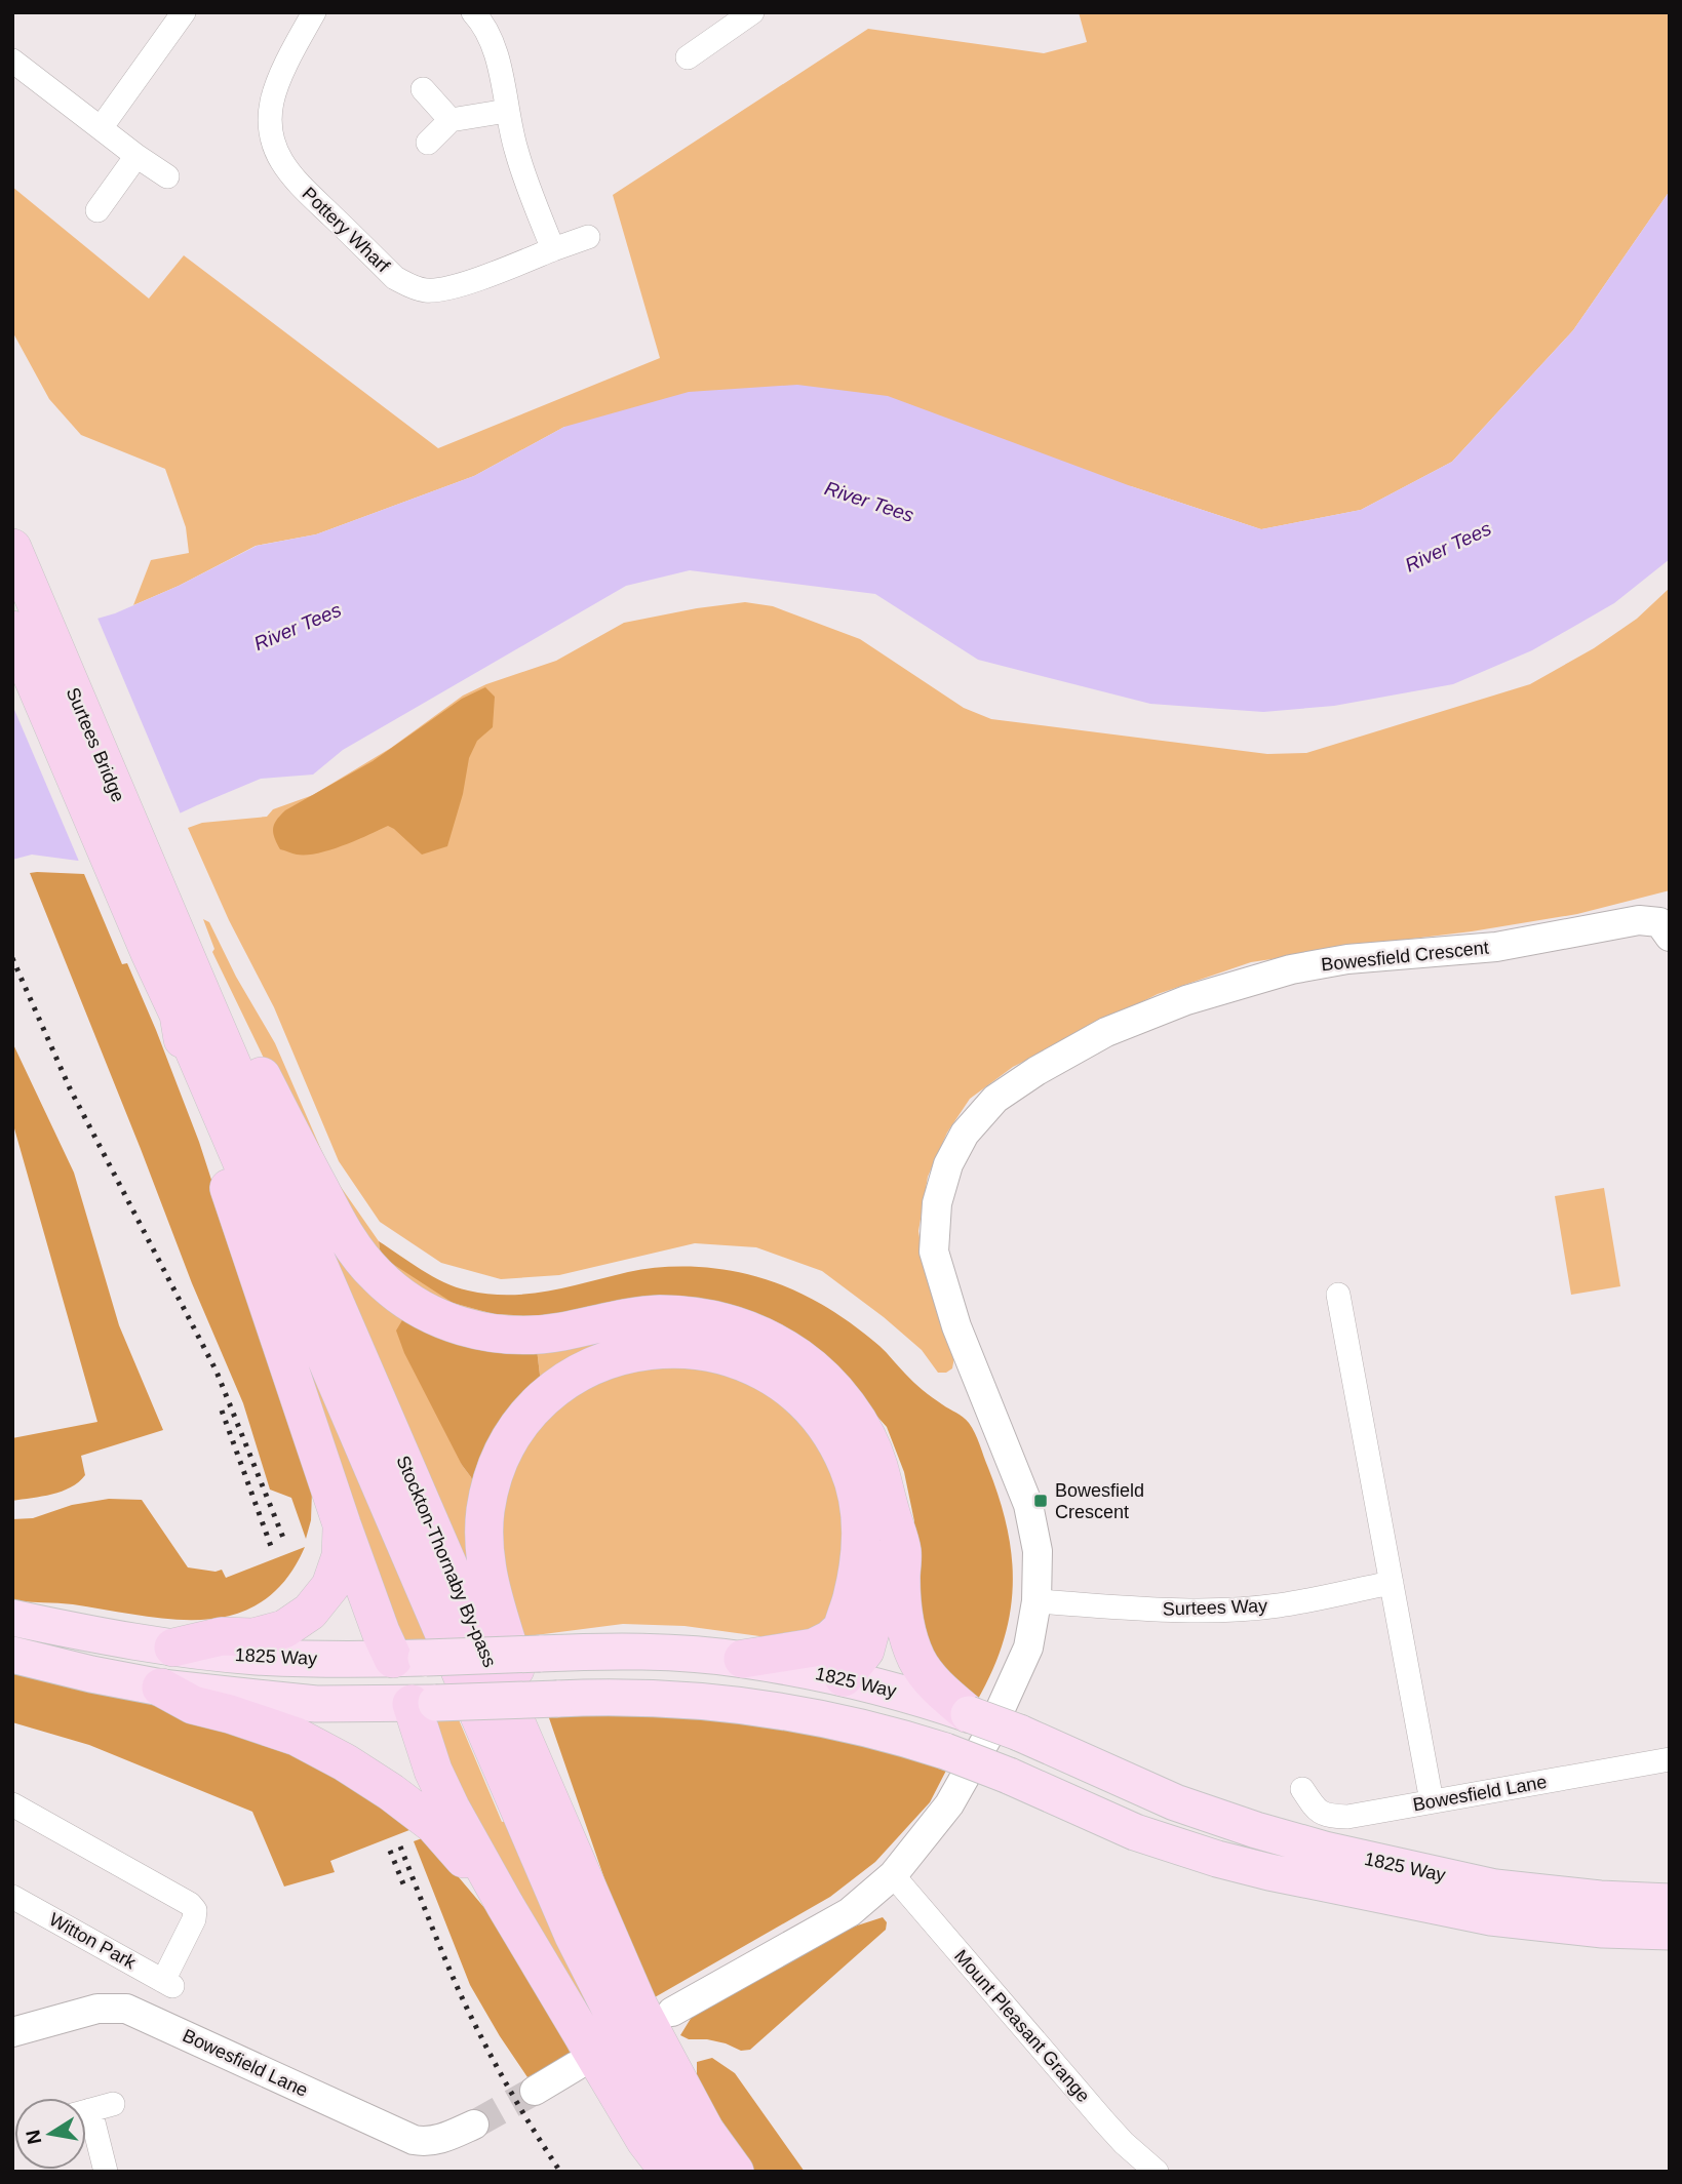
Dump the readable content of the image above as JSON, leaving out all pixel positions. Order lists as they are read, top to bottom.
{
  "streets": {
    "highway": ["Surtees Bridge", "Stockton-Thornaby By-pass"],
    "main road": ["1825 Way"],
    "street": [
      "Pottery Wharf",
      "Bowesfield Crescent",
      "Surtees Way",
      "Bowesfield Lane",
      "Witton Park",
      "Mount Pleasant Grange"
    ]
  },
  "crossings": [
    ["Surtees Bridge", "Stockton-Thornaby By-pass"],
    ["Bowesfield Crescent", "Surtees Way"],
    ["Bowesfield Crescent", "Mount Pleasant Grange"]
  ],
  "water": ["River Tees"],
  "places": {
    "transit": ["Bowesfield Crescent"]
  },
  "north": "left"
}
